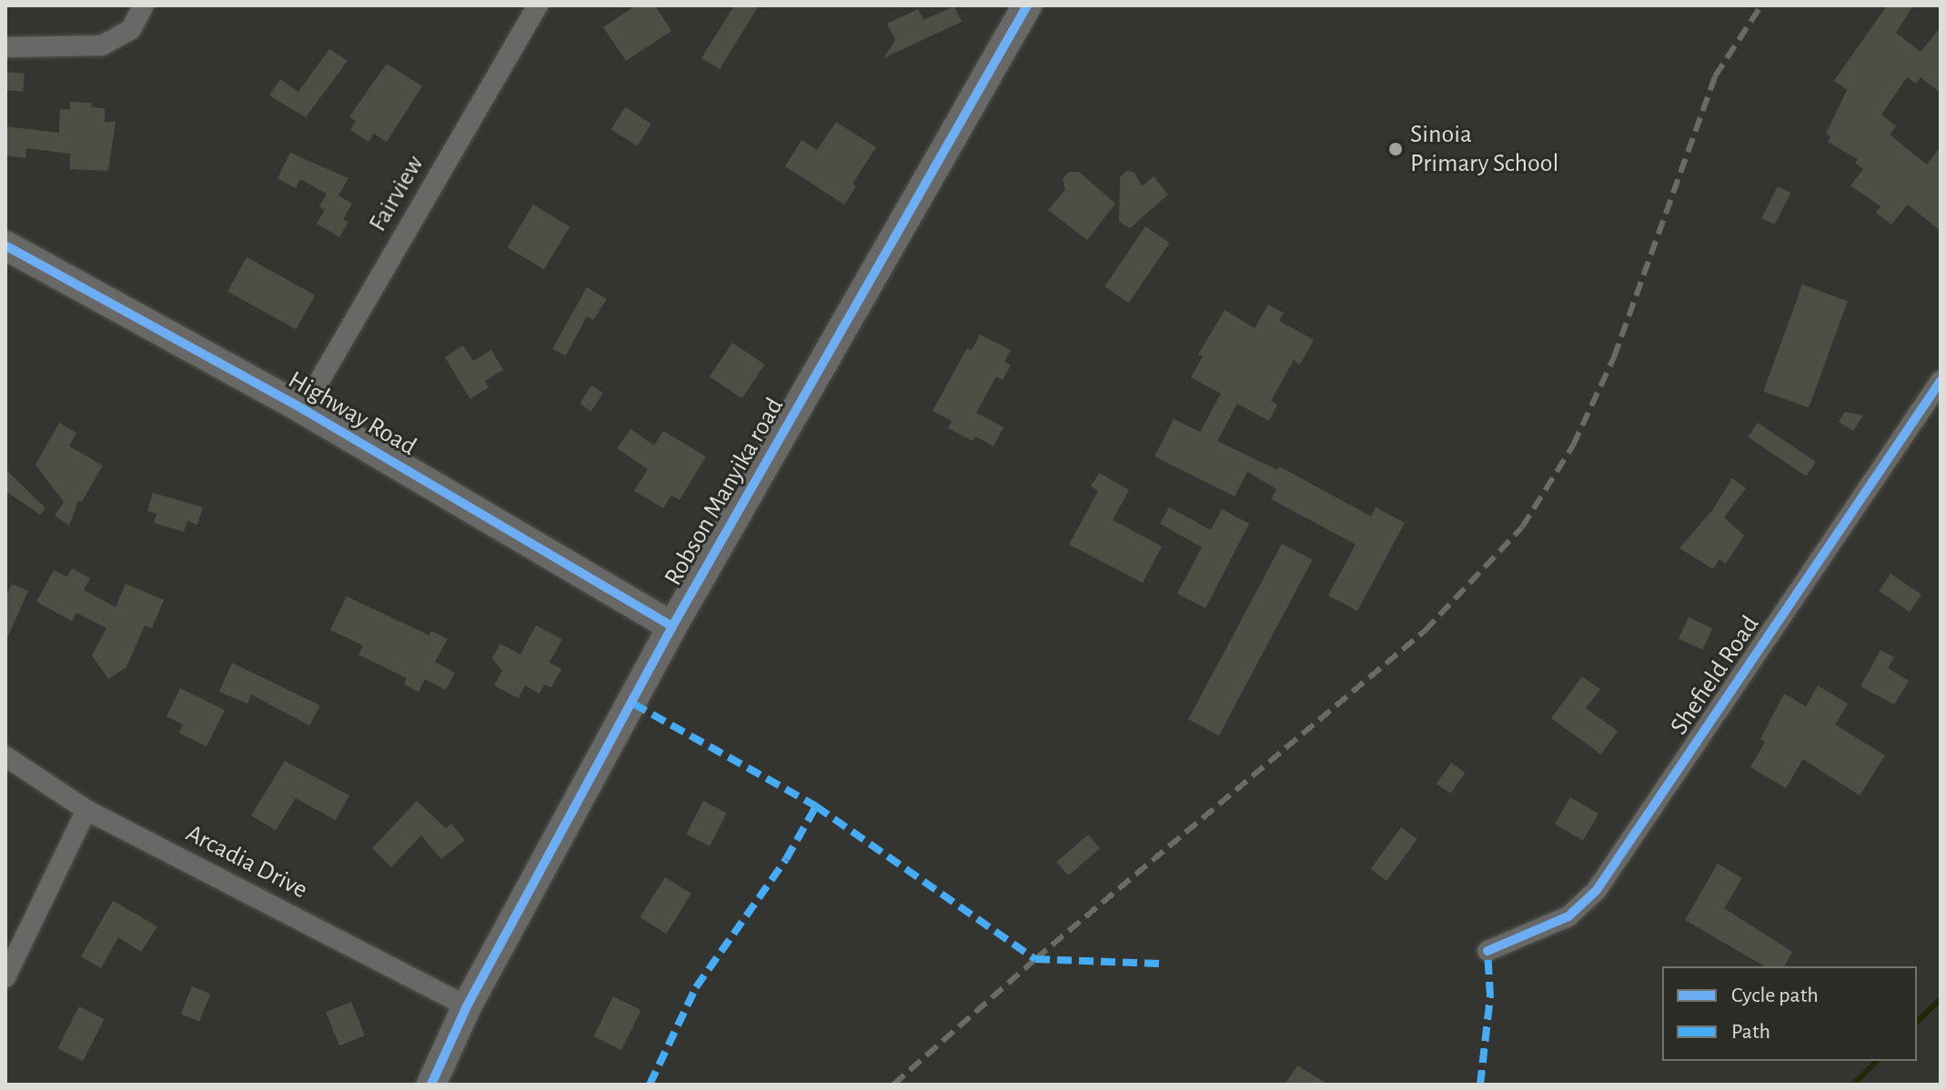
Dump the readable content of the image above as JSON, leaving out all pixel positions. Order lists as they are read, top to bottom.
{
  "streets": {
    "street": [
      "Fairview",
      "Highway Road",
      "Robson Manyika road",
      "Shefield Road",
      "Arcadia Drive"
    ]
  },
  "crossings": [
    ["Fairview", "Highway Road"],
    ["Highway Road", "Robson Manyika road"],
    ["Robson Manyika road", "Arcadia Drive"]
  ],
  "places": ["Sinoia Primary School"],
  "legend": ["Cycle path", "Path"]
}
